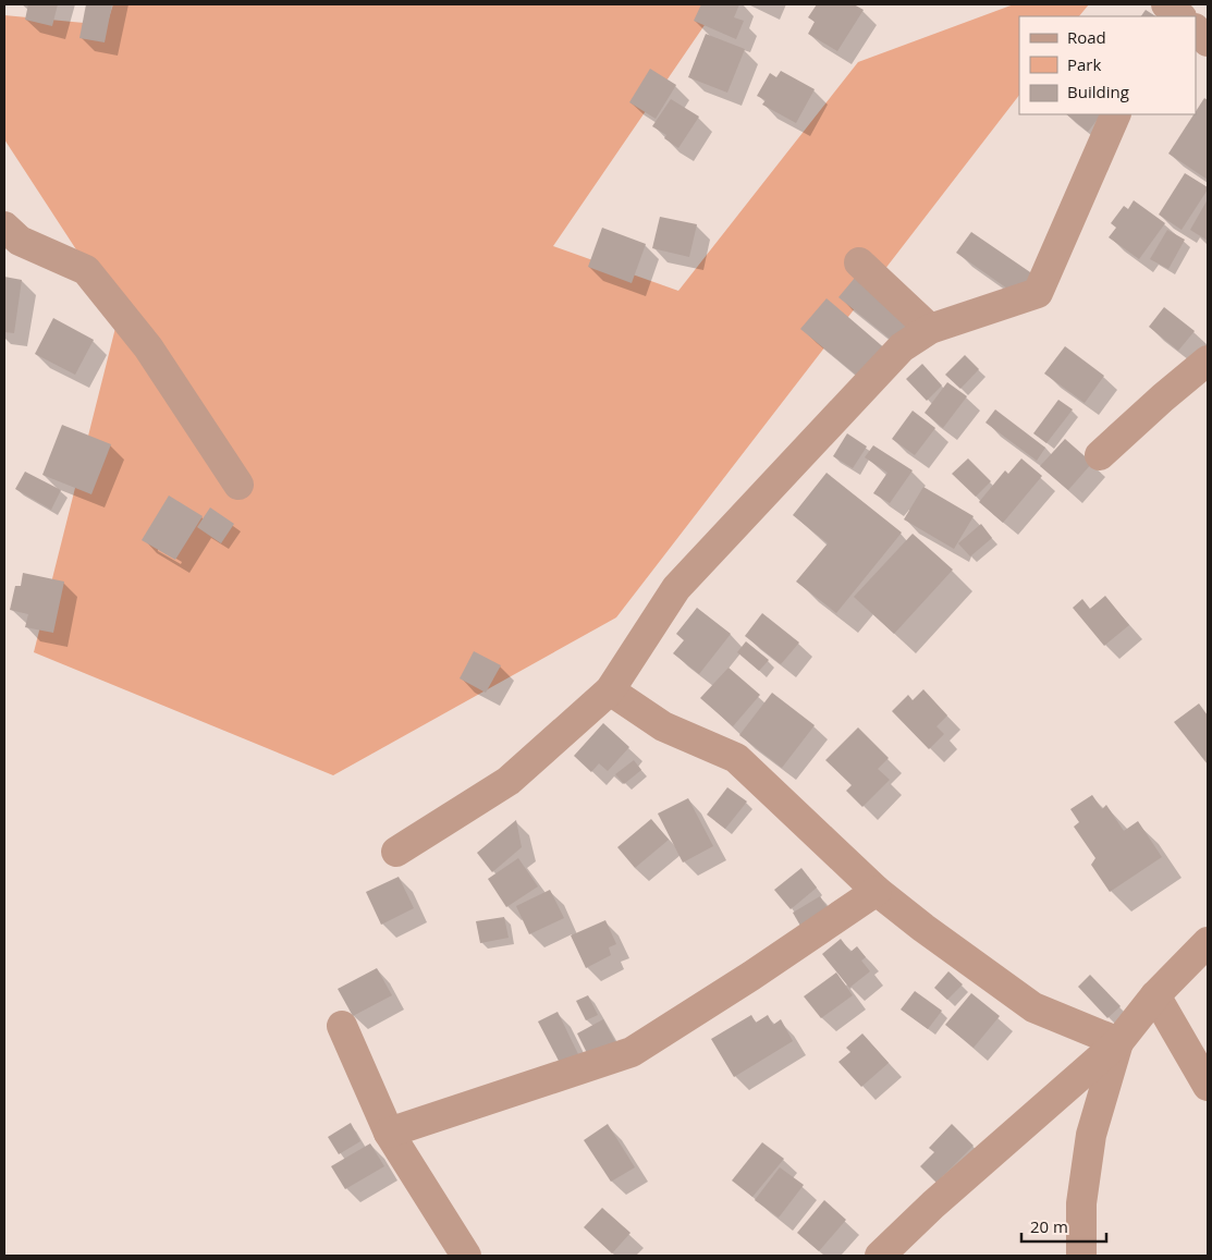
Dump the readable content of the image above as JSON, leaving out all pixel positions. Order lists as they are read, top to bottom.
{
  "legend": ["Road", "Park", "Building"],
  "scale_bar": "20 m"
}
